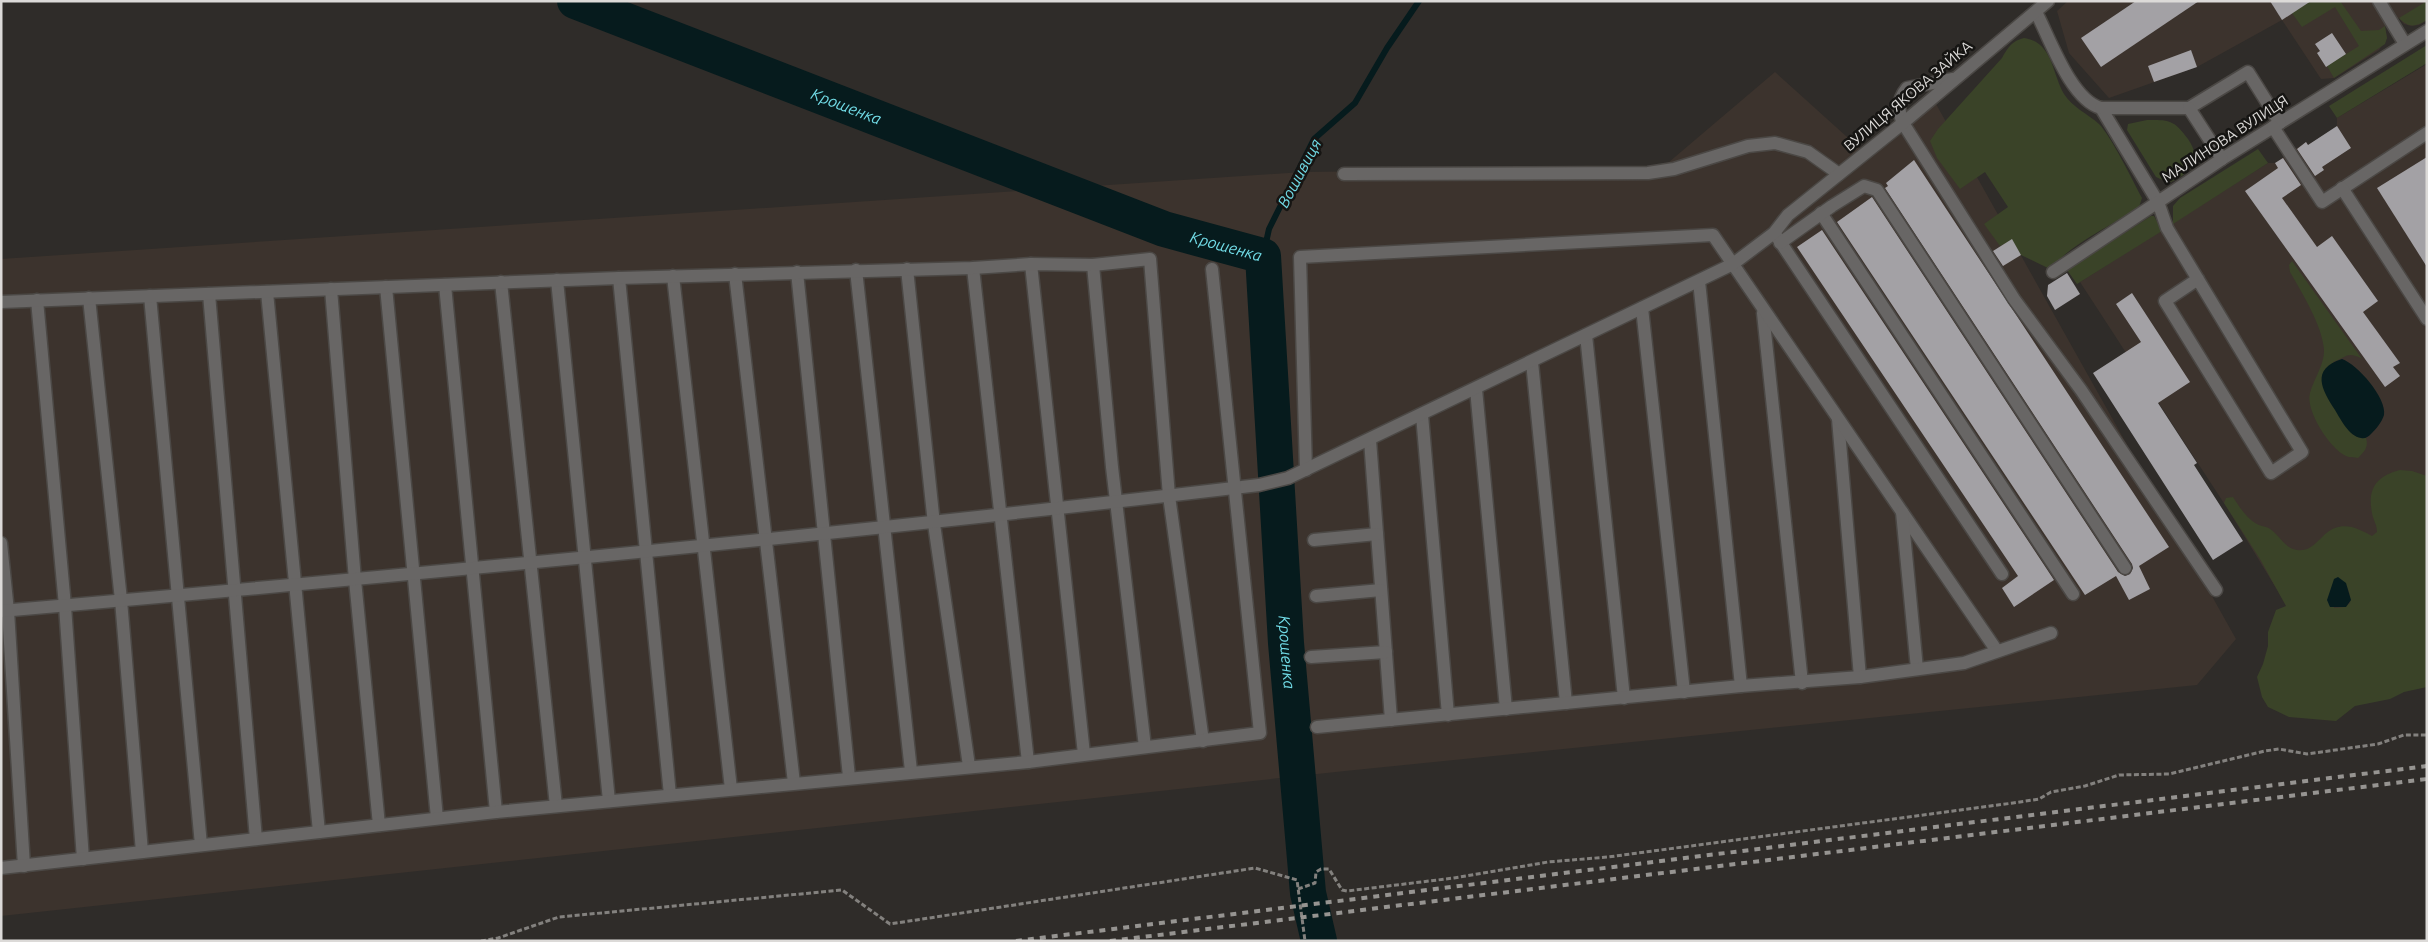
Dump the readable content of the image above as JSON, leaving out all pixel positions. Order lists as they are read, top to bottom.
{
  "streets": {
    "street": ["ВУЛИЦЯ ЯКОВА ЗАЙКА", "МАЛИНОВА ВУЛИЦЯ"]
  },
  "crossings": [
    ["ВУЛИЦЯ ЯКОВА ЗАЙКА", "МАЛИНОВА ВУЛИЦЯ"]
  ],
  "water": ["Крошенка", "Вошивиця"]
}
